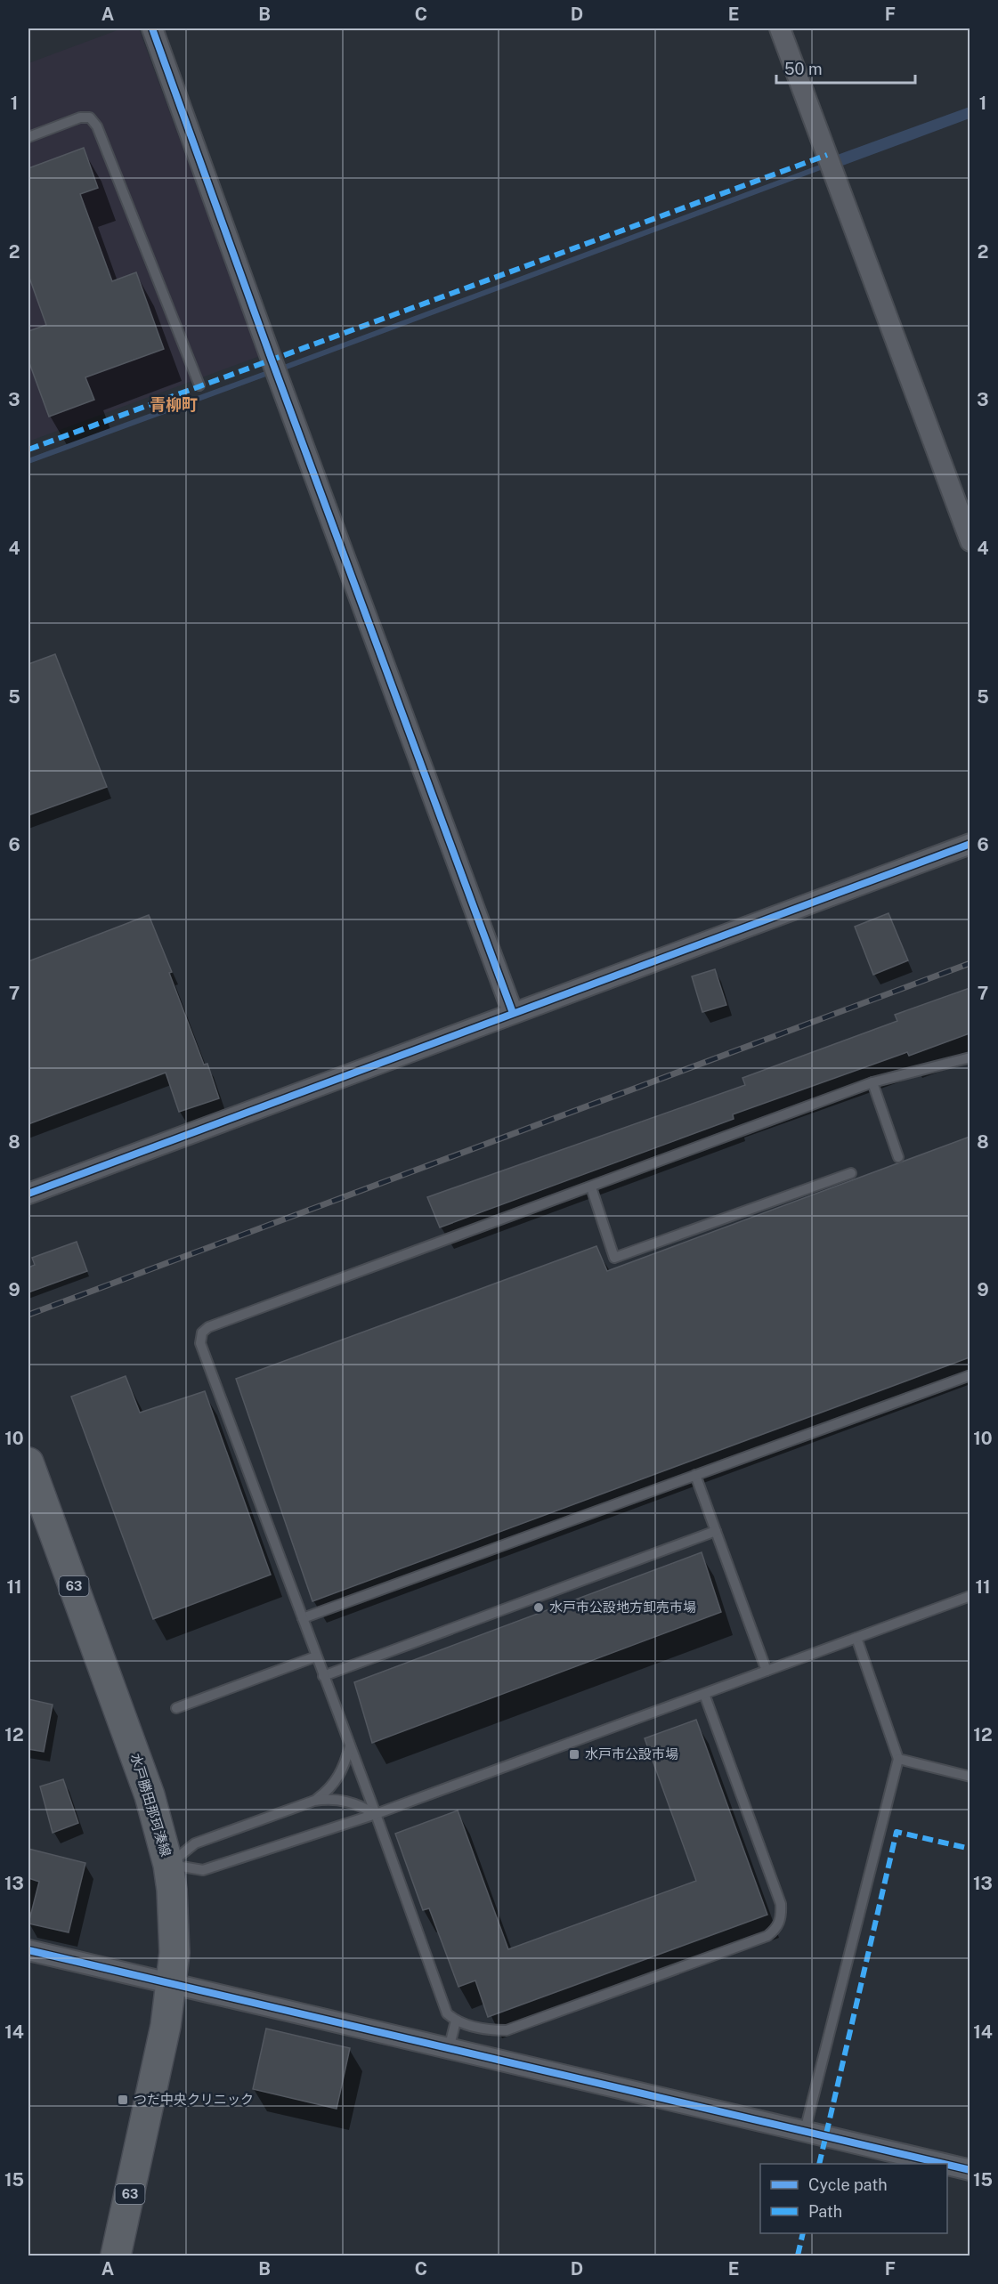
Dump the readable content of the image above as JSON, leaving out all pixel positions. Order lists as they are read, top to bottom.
{
  "streets": {
    "main road": ["63", "水戸勝田那珂湊線"]
  },
  "districts": ["青柳町"],
  "places": {
    "other": ["水戸市公設地方卸売市場"],
    "transit": ["水戸市公設市場", "つだ中央クリニック"]
  },
  "legend": ["Cycle path", "Path"],
  "scale_bar": "50 m",
  "grid": {
    "columns": [
      "A",
      "B",
      "C",
      "D",
      "E",
      "F"
    ],
    "rows": [
      "1",
      "2",
      "3",
      "4",
      "5",
      "6",
      "7",
      "8",
      "9",
      "10",
      "11",
      "12",
      "13",
      "14",
      "15"
    ]
  }
}
